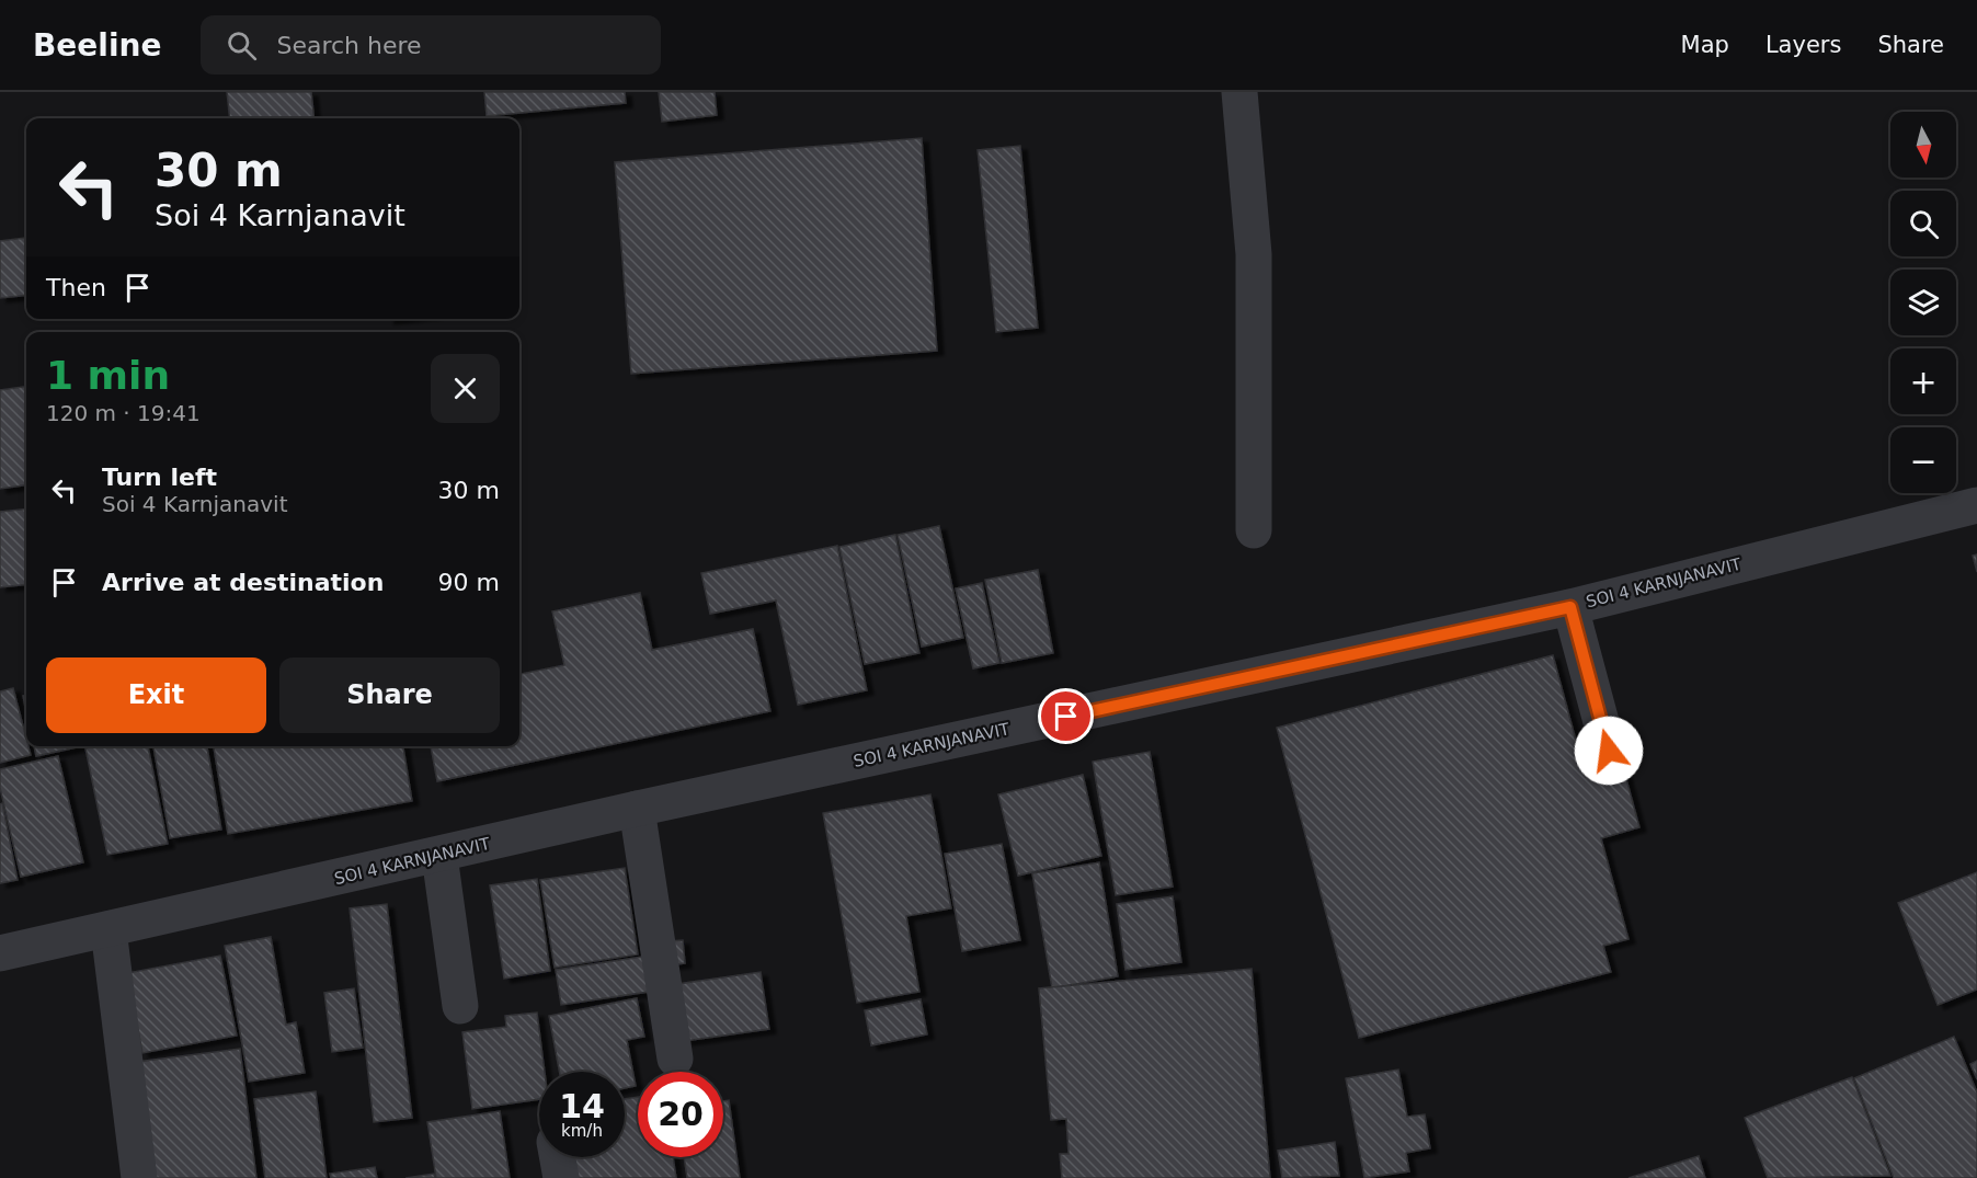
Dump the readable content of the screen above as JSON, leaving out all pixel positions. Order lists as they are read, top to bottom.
{
  "streets": {
    "street": ["SOI 4 KARNJANAVIT"]
  },
  "north": "bottom",
  "page": {
    "header": "Beeline",
    "search": "Search here",
    "nav": ["Map", "Layers", "Share"],
    "map_buttons": ["+", "−"],
    "turn": ["30 m", "Soi 4 Karnjanavit"],
    "then": "Then",
    "heading": ["1 min", "120 m · 19:41"],
    "list": [
      {
        "name": "Turn left",
        "note": "Soi 4 Karnjanavit",
        "value": "30 m"
      },
      {
        "name": "Arrive at destination",
        "value": "90 m"
      }
    ],
    "buttons": ["Exit", "Share"],
    "speed": "14 km/h",
    "limit": "20"
  }
}
